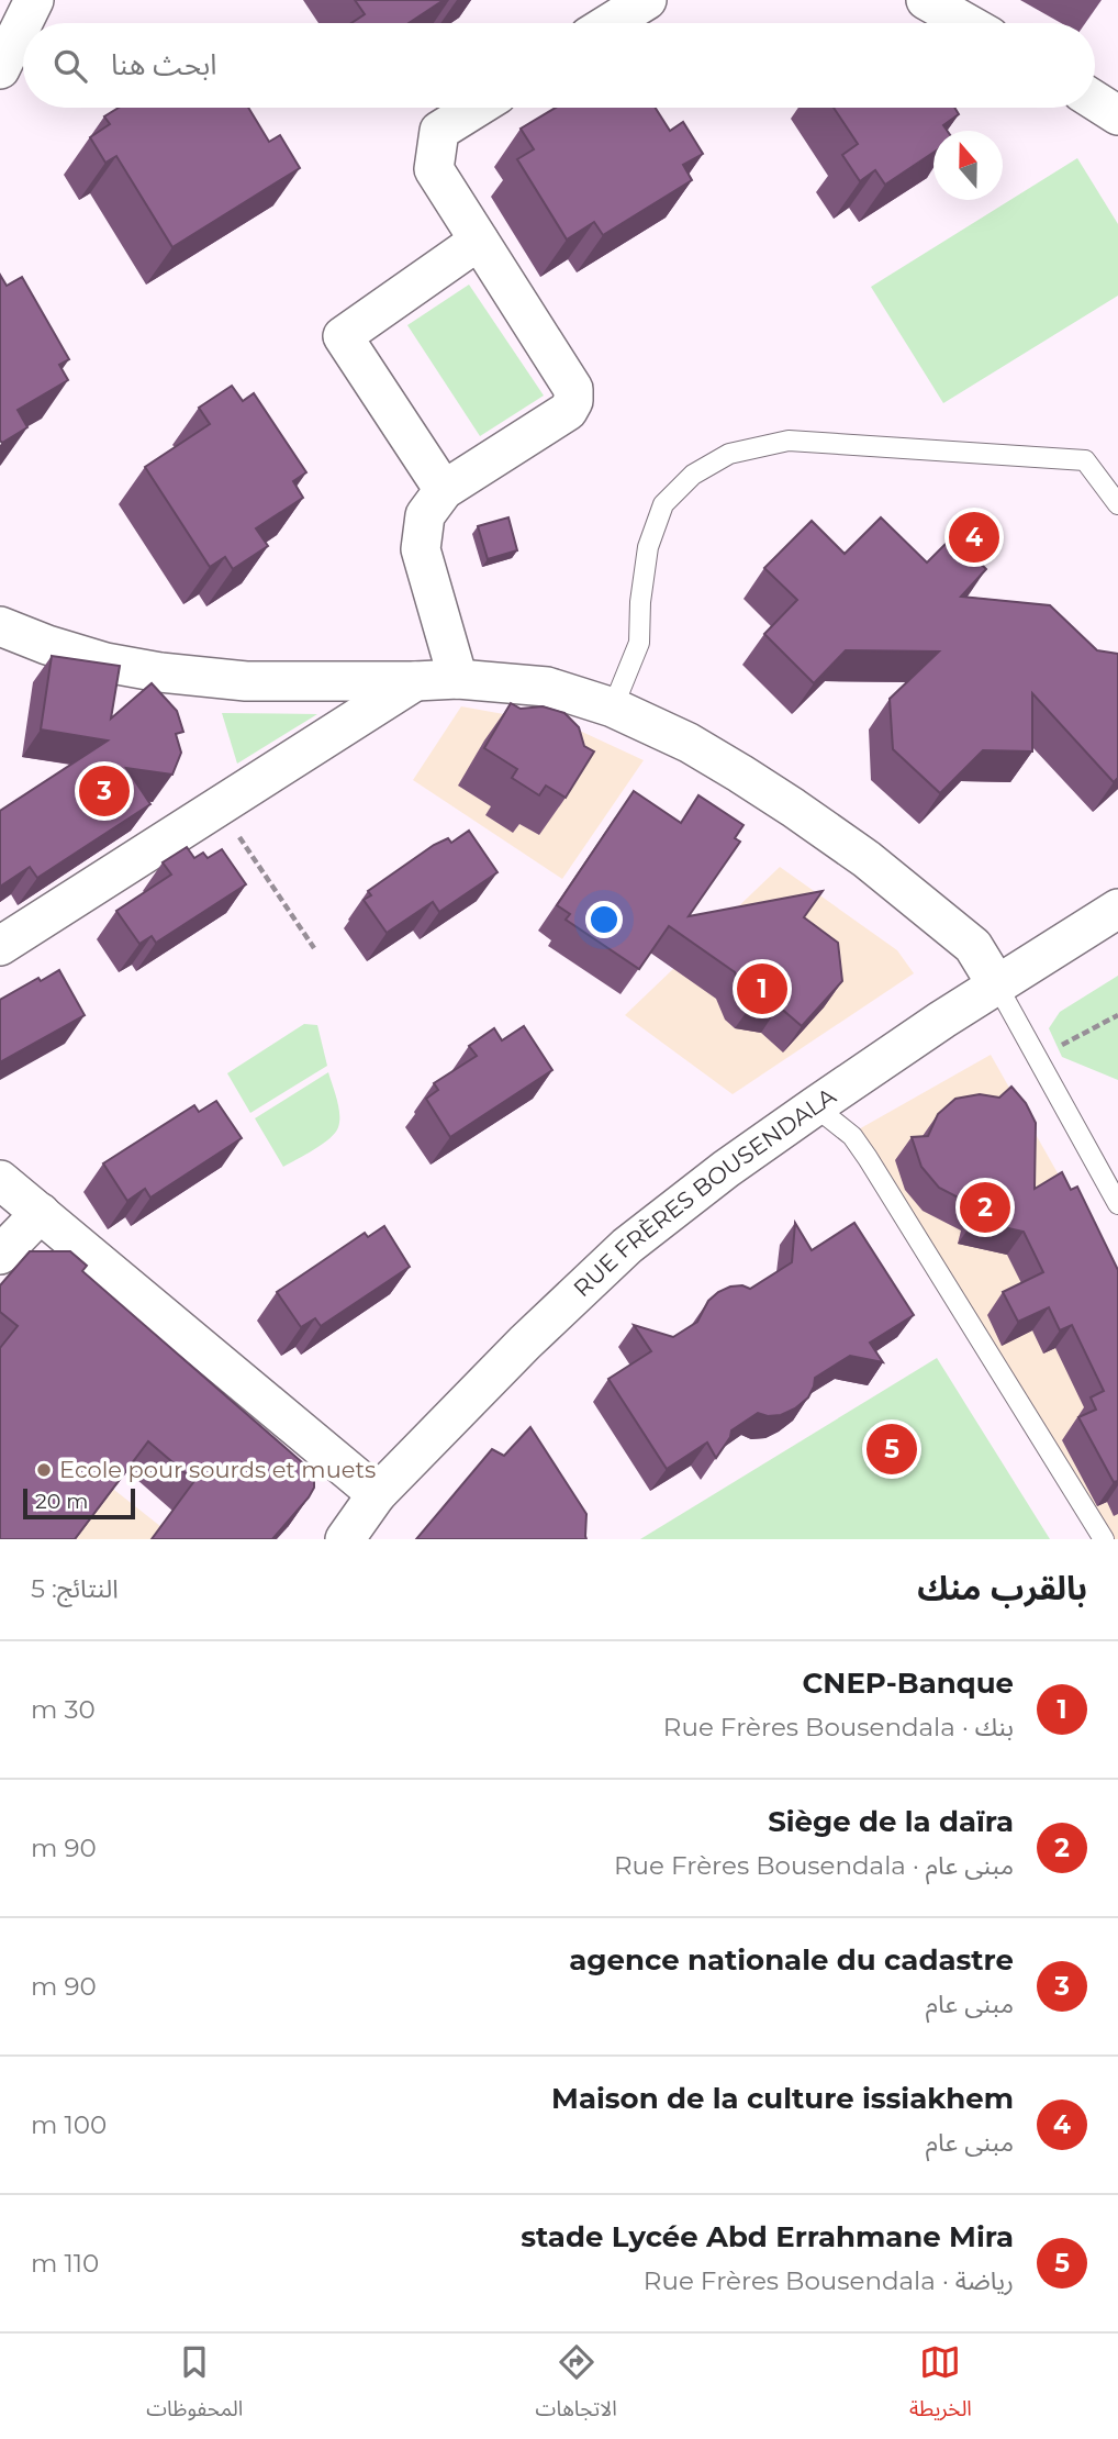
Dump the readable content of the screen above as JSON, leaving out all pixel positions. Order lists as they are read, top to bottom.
{
  "streets": {
    "street": ["RUE FRÈRES BOUSENDALA"]
  },
  "places": ["Ecole pour sourds et muets"],
  "scale_bar": "20 m",
  "north": "top",
  "page": {
    "search": "ابحث هنا",
    "pins": [
      "4",
      "3",
      "1",
      "2",
      "5"
    ],
    "scale": "20 m",
    "heading": ["بالقرب منك", "النتائج: 5"],
    "list": [
      {
        "mark": "1",
        "name": "CNEP-Banque",
        "note": "بنك · Rue Frères Bousendala",
        "value": "30 m"
      },
      {
        "mark": "2",
        "name": "Siège de la daïra",
        "note": "مبنى عام · Rue Frères Bousendala",
        "value": "90 m"
      },
      {
        "mark": "3",
        "name": "agence nationale du cadastre",
        "note": "مبنى عام",
        "value": "90 m"
      },
      {
        "mark": "4",
        "name": "Maison de la culture issiakhem",
        "note": "مبنى عام",
        "value": "100 m"
      },
      {
        "mark": "5",
        "name": "stade Lycée Abd Errahmane Mira",
        "note": "رياضة · Rue Frères Bousendala",
        "value": "110 m"
      }
    ],
    "nav": ["الخريطة", "الاتجاهات", "المحفوظات"]
  }
}
